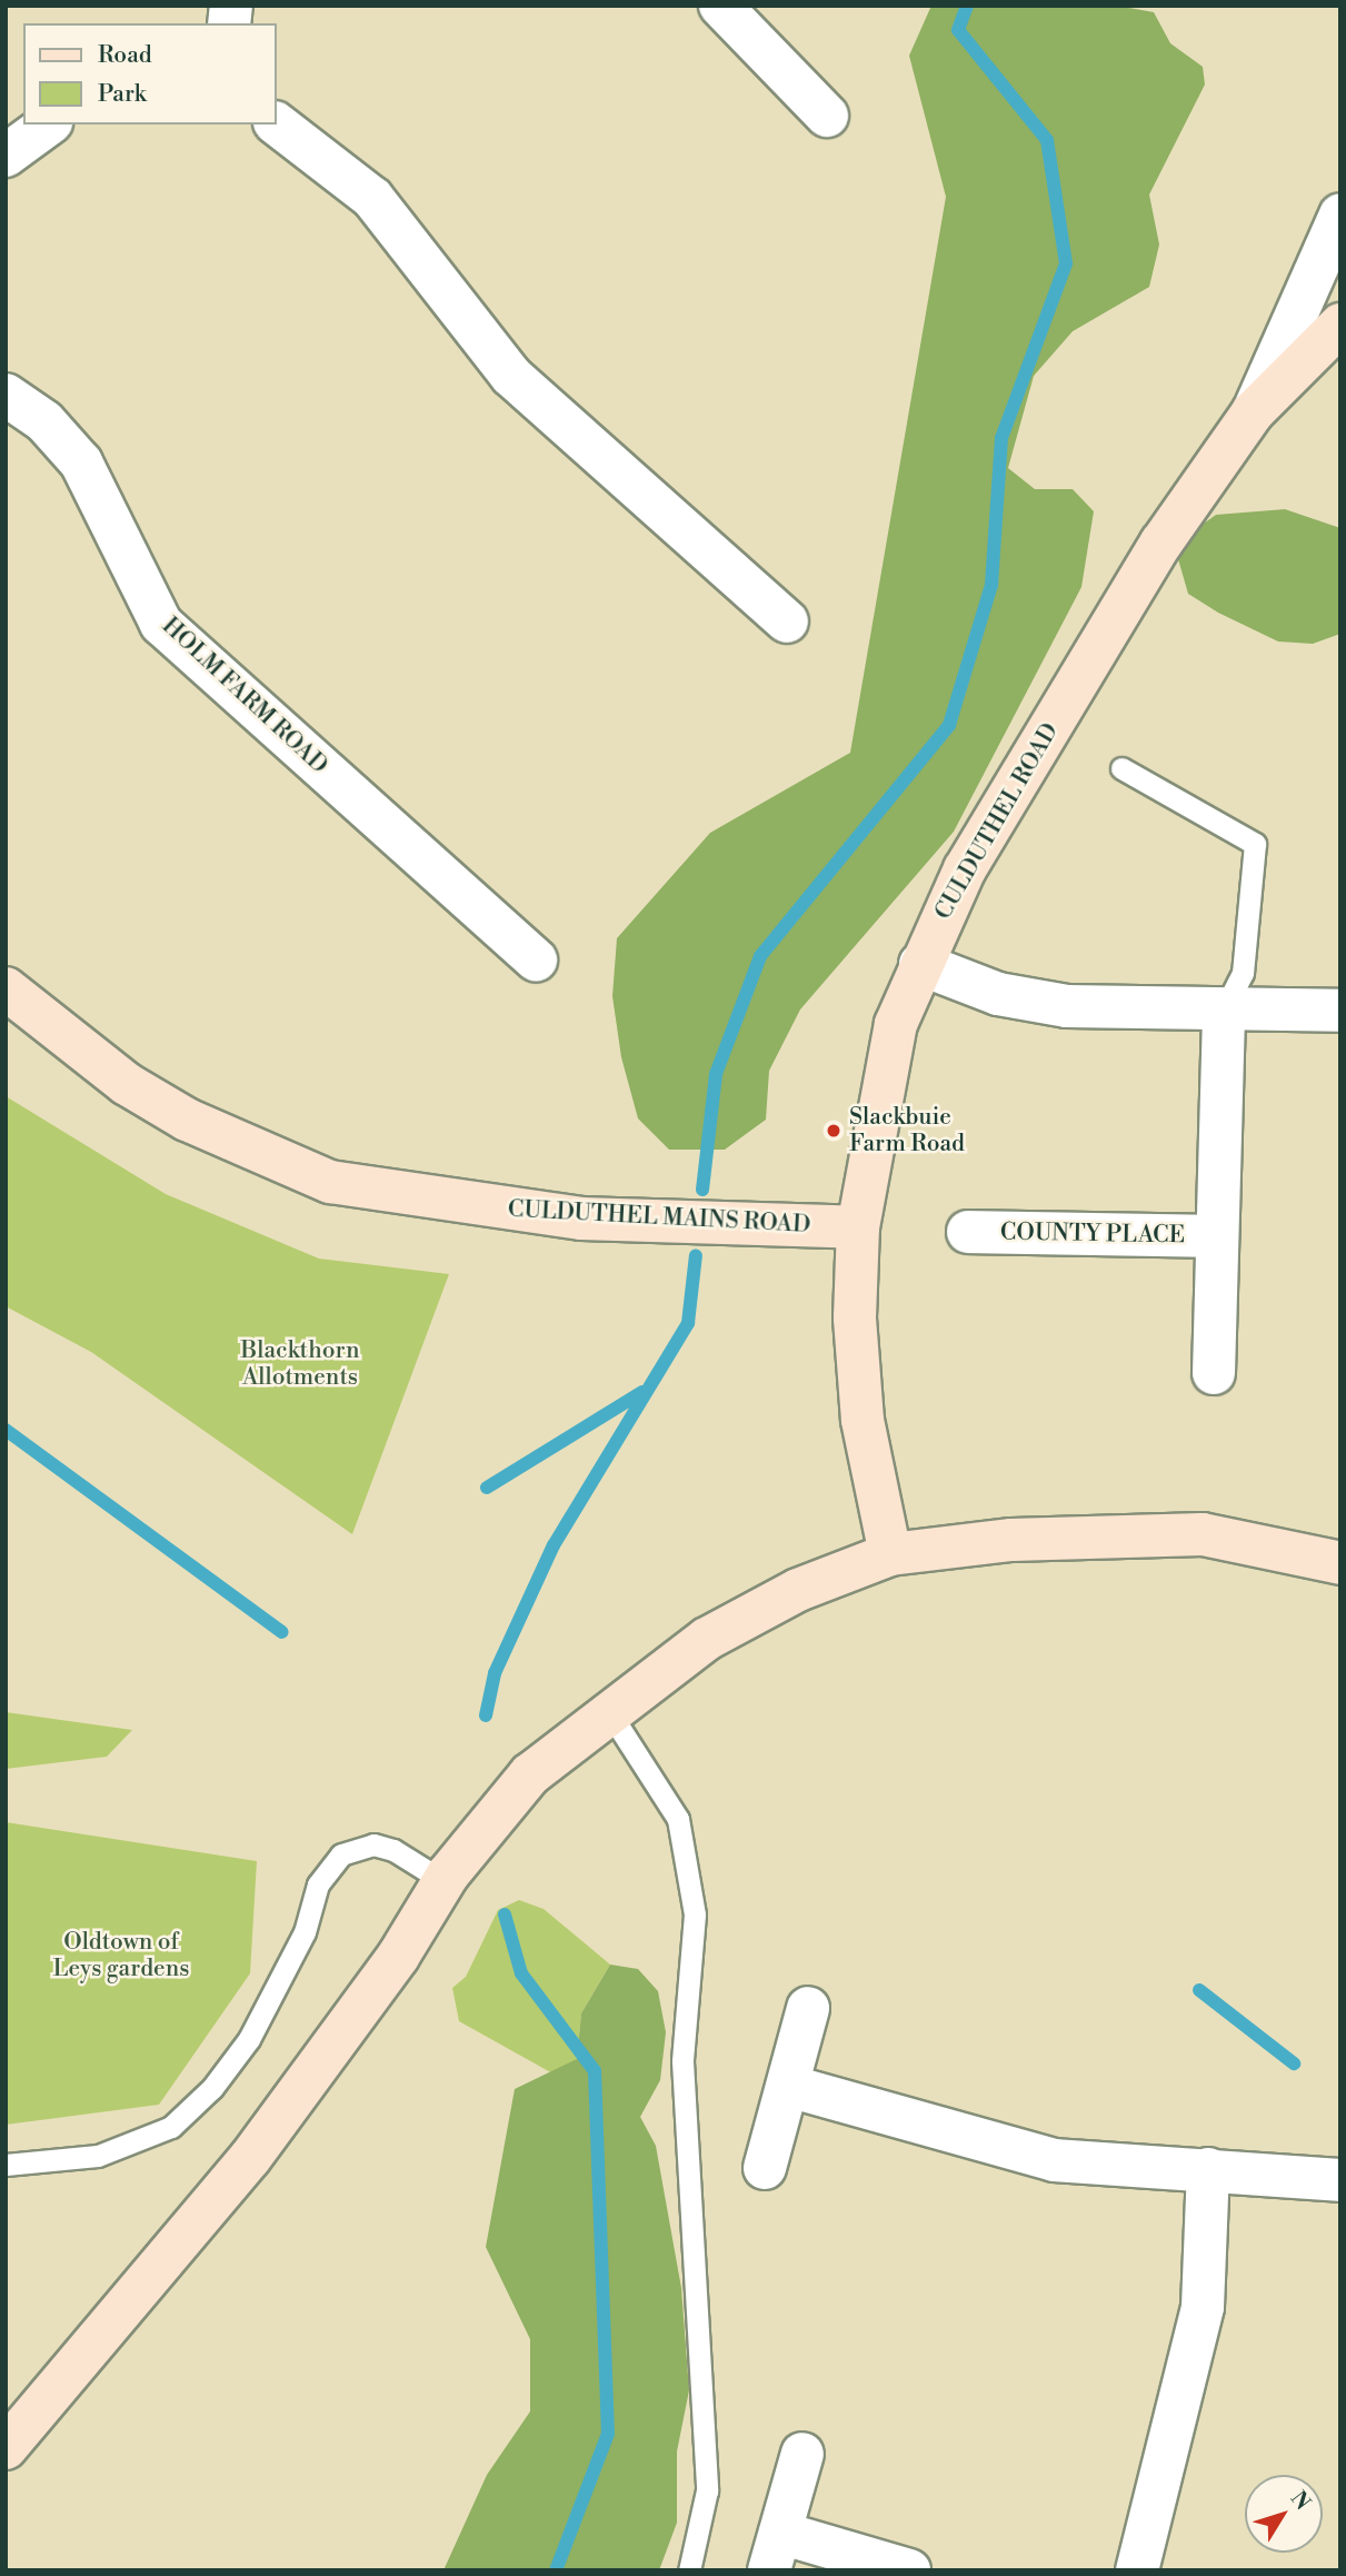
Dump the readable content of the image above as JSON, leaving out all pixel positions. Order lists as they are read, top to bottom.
{
  "streets": {
    "main road": ["CULDUTHEL ROAD", "CULDUTHEL MAINS ROAD"],
    "street": ["HOLM FARM ROAD", "COUNTY PLACE"]
  },
  "crossings": [
    ["CULDUTHEL ROAD", "CULDUTHEL MAINS ROAD"]
  ],
  "parks": ["Blackthorn Allotments", "Oldtown of Leys gardens"],
  "places": ["Slackbuie Farm Road"],
  "legend": ["Road", "Park"],
  "north": "top right"
}
